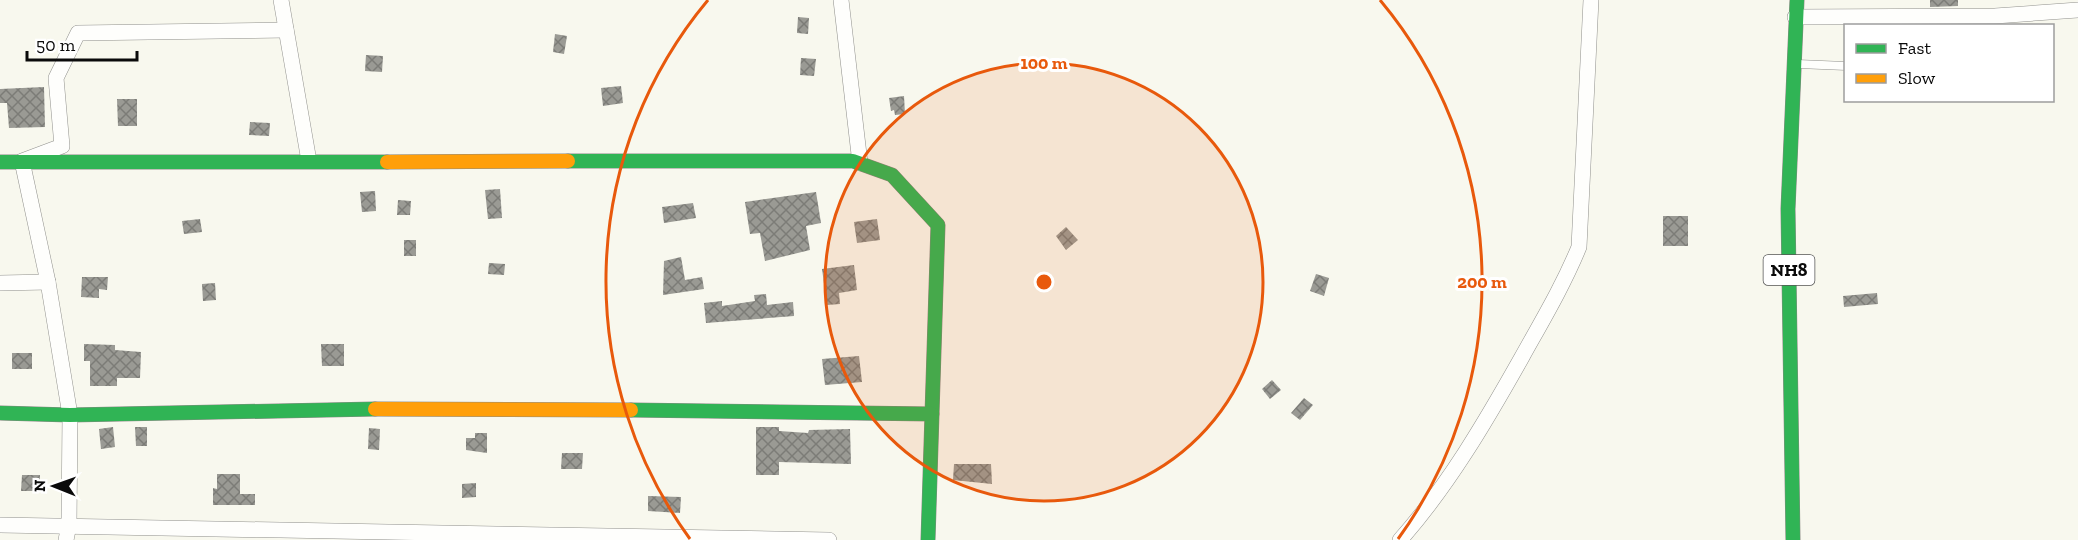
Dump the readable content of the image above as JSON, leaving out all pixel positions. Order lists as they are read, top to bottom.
{
  "streets": {
    "main road": ["NH8"]
  },
  "legend": ["Fast", "Slow"],
  "scale_bar": "50 m",
  "north": "left",
  "rings": ["100 m", "200 m"]
}
